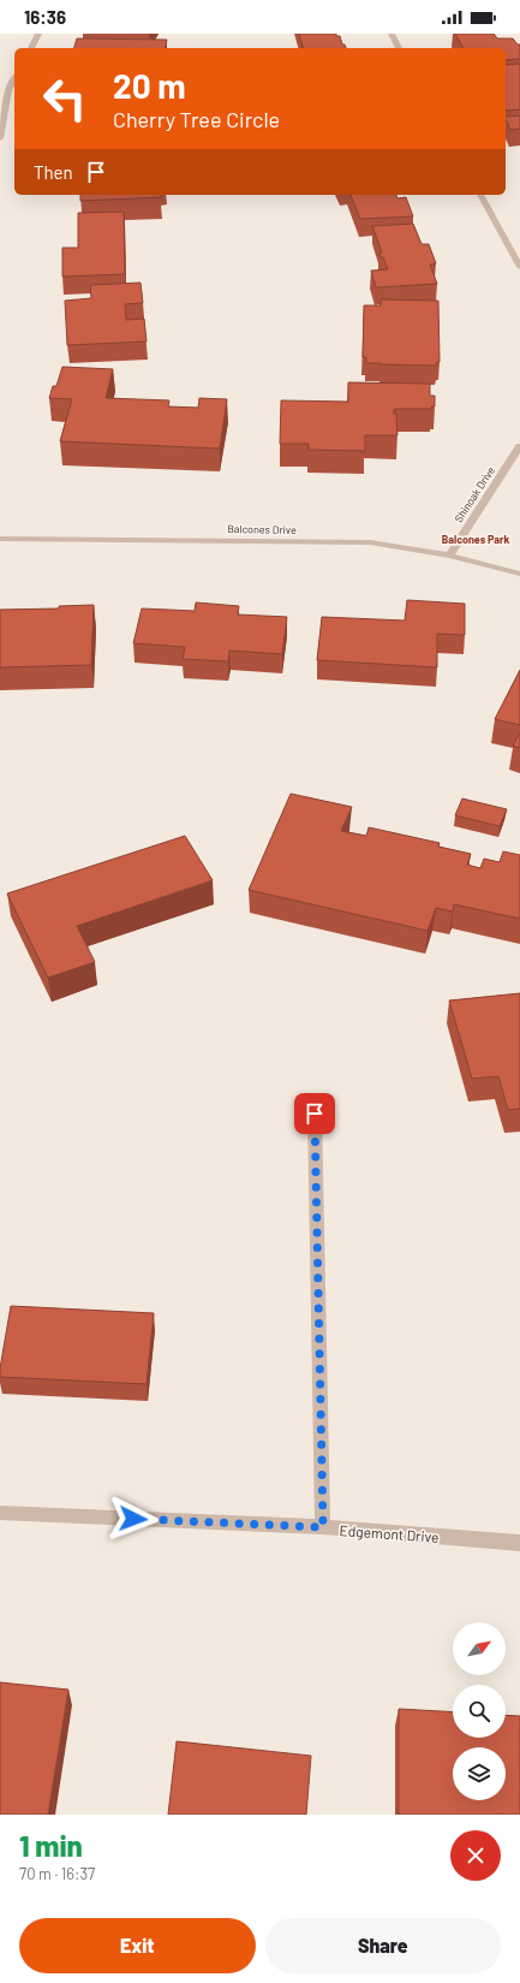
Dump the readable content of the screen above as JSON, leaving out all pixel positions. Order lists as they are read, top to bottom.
{
  "streets": {
    "street": ["Shinoak Drive", "Balcones Drive", "Edgemont Drive"]
  },
  "crossings": [
    ["Shinoak Drive", "Balcones Drive"]
  ],
  "districts": ["Balcones Park"],
  "north": "top right",
  "page": {
    "status": "16:36",
    "turn": ["20 m", "Cherry Tree Circle"],
    "then": "Then",
    "heading": ["1 min", "70 m · 16:37"],
    "buttons": ["Exit", "Share"]
  }
}
